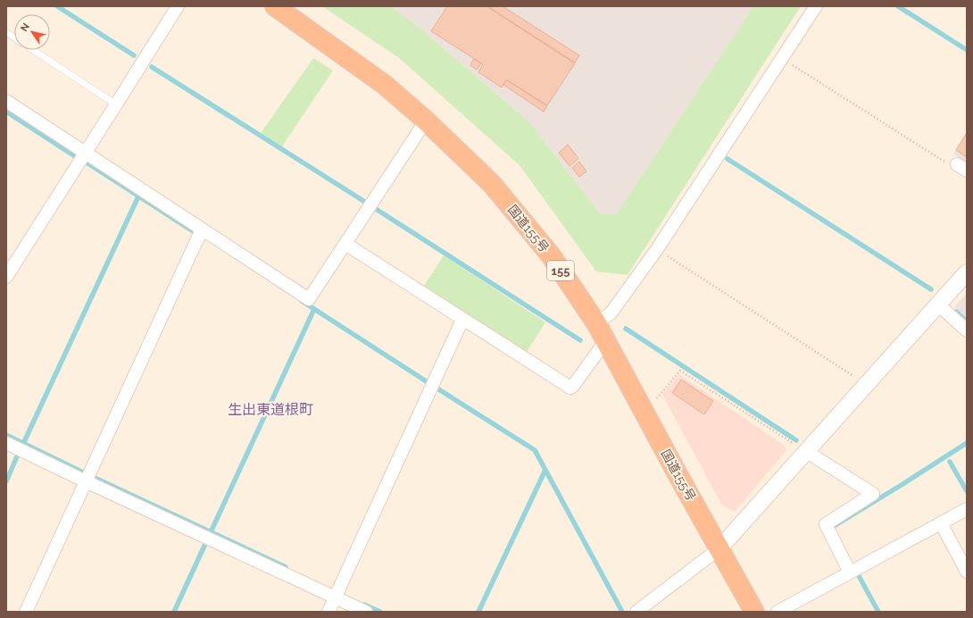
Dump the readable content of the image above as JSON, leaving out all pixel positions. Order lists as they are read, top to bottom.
{
  "streets": {
    "highway": ["国道155号", "155"]
  },
  "districts": ["生出東道根町"],
  "north": "top left"
}
